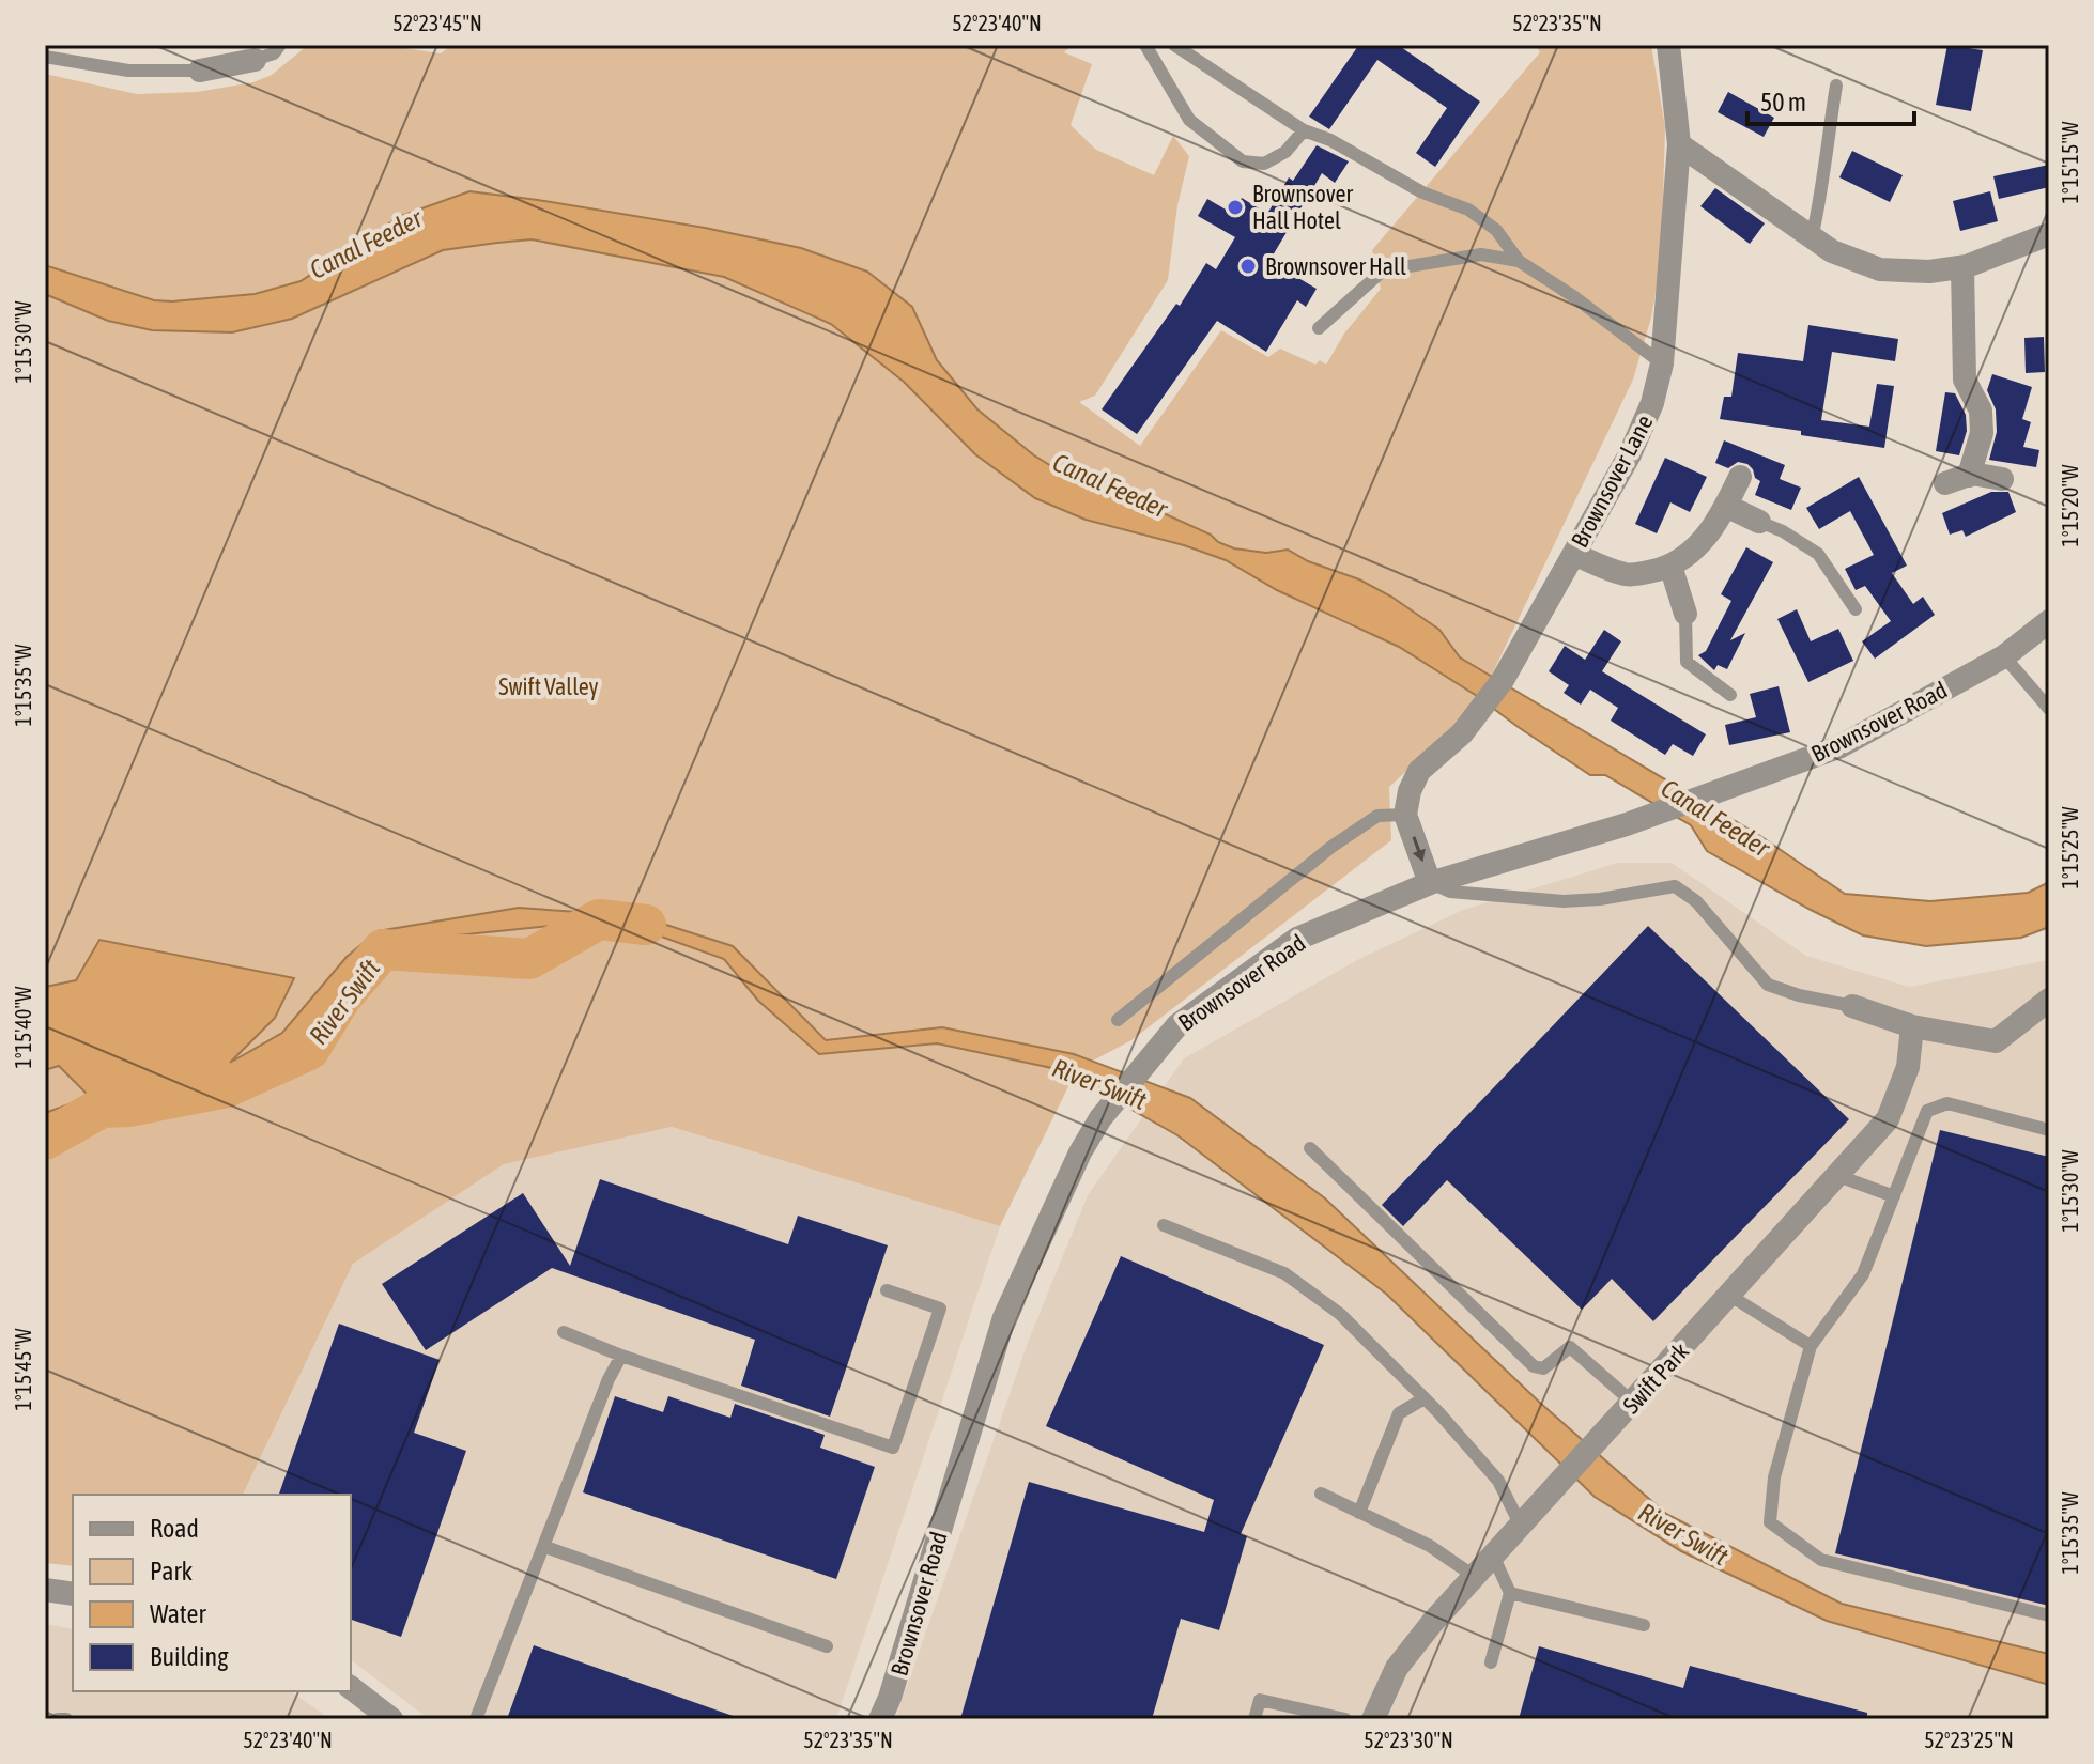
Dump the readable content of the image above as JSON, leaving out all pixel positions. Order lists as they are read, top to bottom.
{
  "streets": {
    "street": ["Brownsover Lane", "Brownsover Road", "Swift Park"]
  },
  "water": ["Canal Feeder", "River Swift"],
  "parks": ["Swift Valley"],
  "places": ["Brownsover Hall Hotel", "Brownsover Hall"],
  "legend": [
    "Road",
    "Park",
    "Water",
    "Building"
  ],
  "scale_bar": "50 m",
  "coordinates": [
    "52°23'45\"N",
    "52°23'40\"N",
    "52°23'35\"N",
    "1°15'15\"W",
    "1°15'30\"W",
    "1°15'20\"W",
    "1°15'35\"W",
    "1°15'25\"W",
    "1°15'40\"W",
    "1°15'45\"W",
    "52°23'30\"N",
    "52°23'25\"N"
  ]
}
